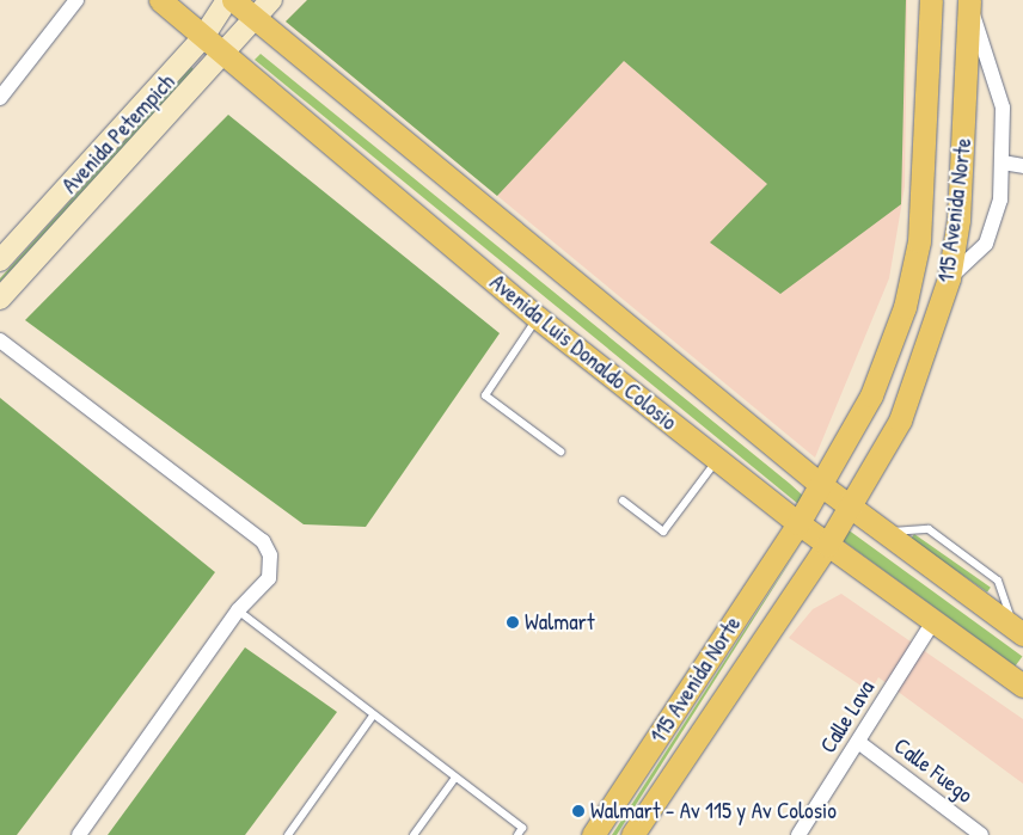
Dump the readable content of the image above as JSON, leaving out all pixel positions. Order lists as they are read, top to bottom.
{
  "streets": {
    "main road": ["Avenida Petempich", "115 Avenida Norte", "Avenida Luis Donaldo Colosio"],
    "street": ["Calle Lava", "Calle Fuego"]
  },
  "crossings": [
    ["Avenida Petempich", "Avenida Luis Donaldo Colosio"],
    ["115 Avenida Norte", "Avenida Luis Donaldo Colosio"],
    ["Avenida Luis Donaldo Colosio", "Calle Lava"],
    ["Calle Lava", "Calle Fuego"]
  ],
  "places": ["Walmart", "Walmart - Av 115 y Av Colosio"]
}
